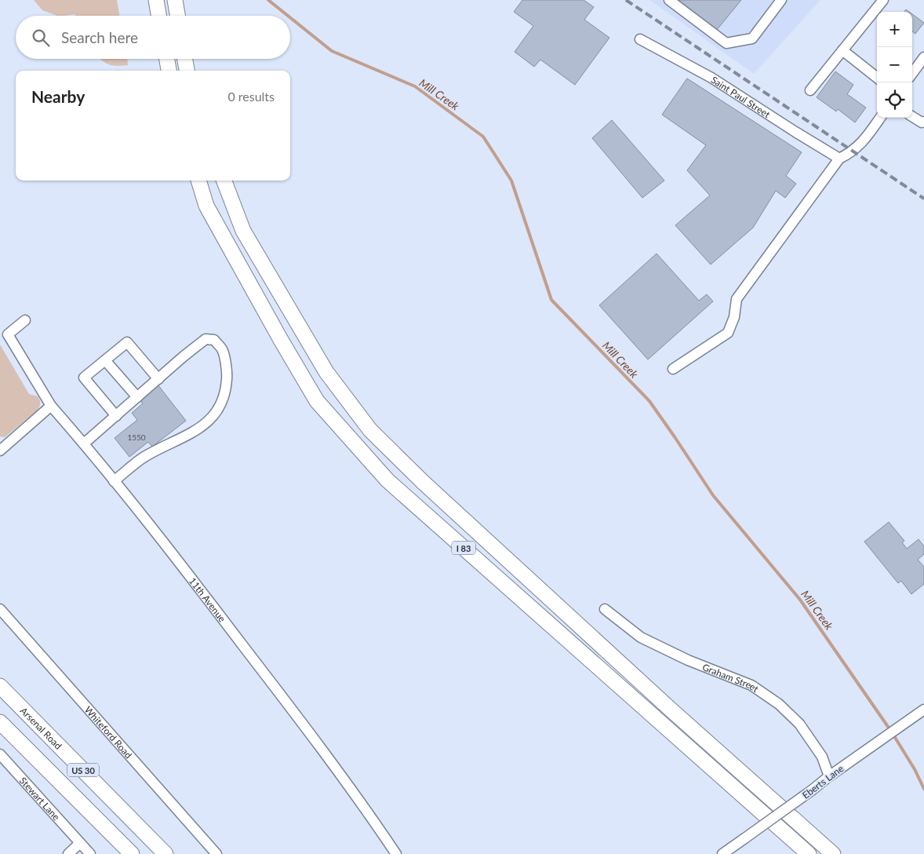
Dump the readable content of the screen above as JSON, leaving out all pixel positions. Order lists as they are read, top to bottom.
{
  "streets": {
    "highway": ["I 83", "Arsenal Road", "US 30"],
    "street": [
      "Saint Paul Street",
      "11th Avenue",
      "Graham Street",
      "Whiteford Road",
      "Eberts Lane",
      "Stewart Lane"
    ]
  },
  "crossings": [
    ["Graham Street", "Eberts Lane"]
  ],
  "water": ["Mill Creek"],
  "house_numbers": ["1550"],
  "page": {
    "map_buttons": ["+", "−"],
    "search": "Search here",
    "heading": ["Nearby", "0 results"]
  }
}
